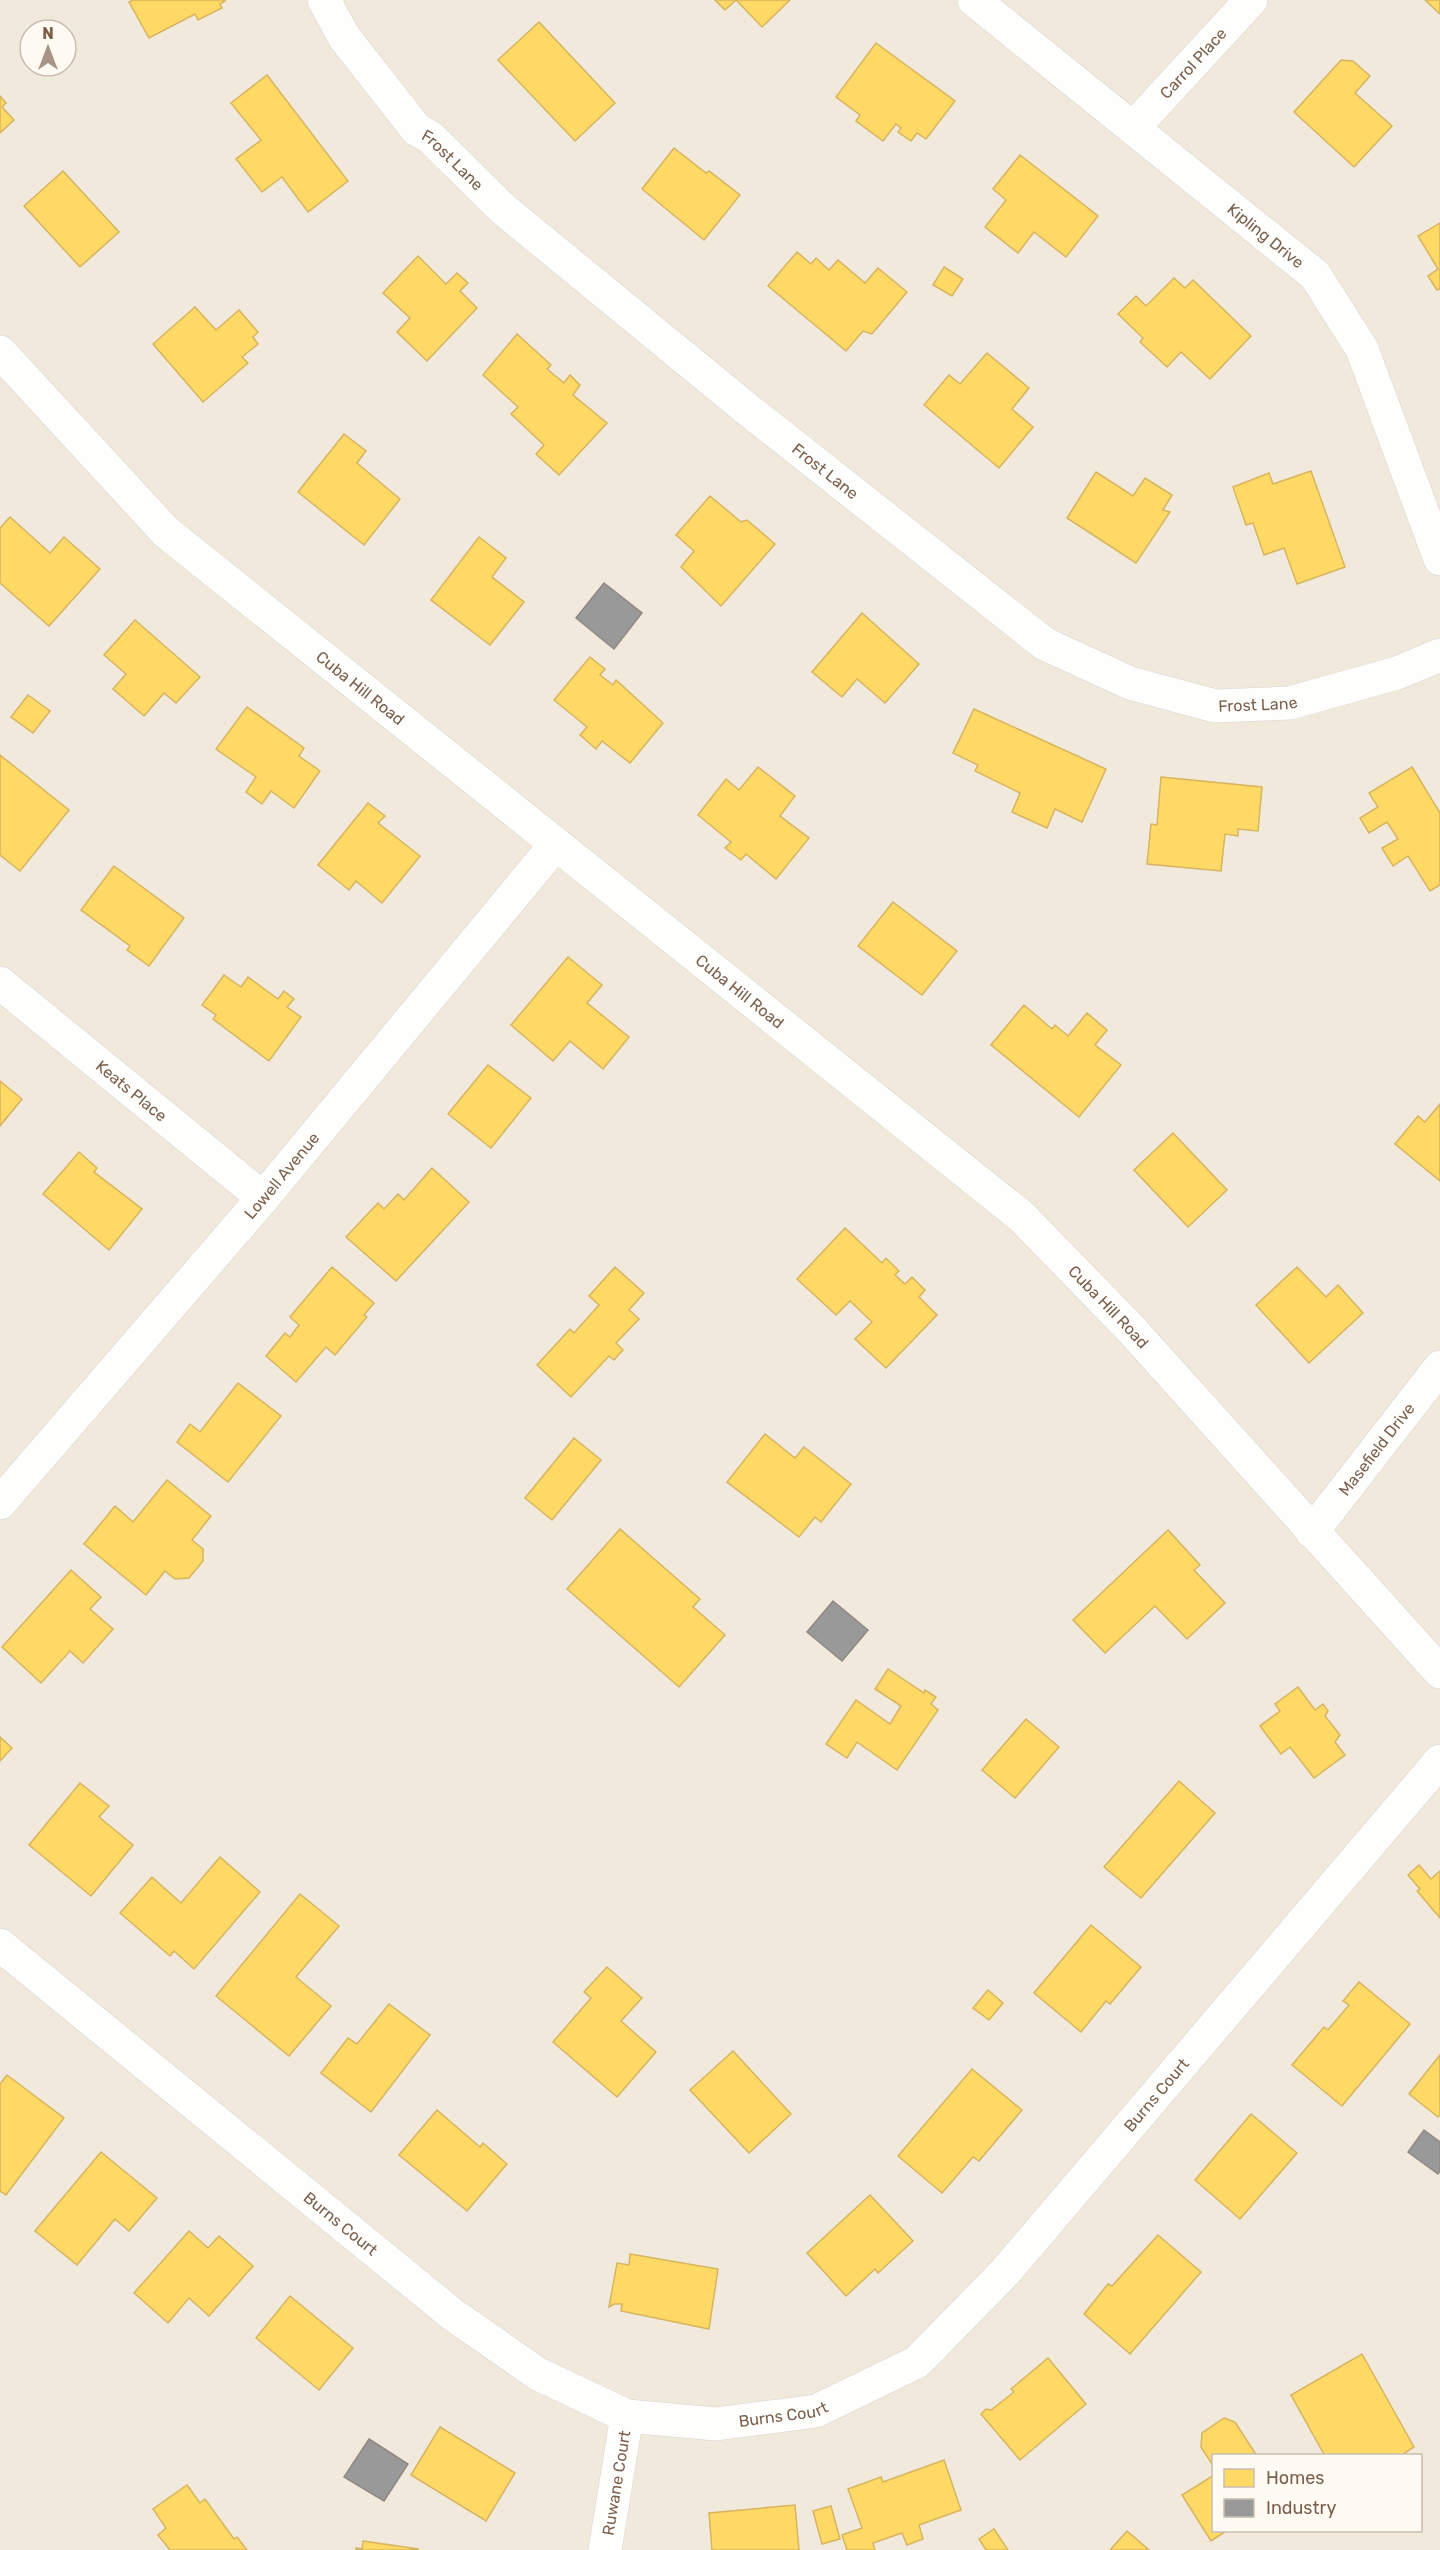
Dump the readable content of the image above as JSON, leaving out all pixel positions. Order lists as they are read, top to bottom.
{
  "streets": {
    "street": [
      "Carrol Place",
      "Frost Lane",
      "Kipling Drive",
      "Cuba Hill Road",
      "Keats Place",
      "Lowell Avenue",
      "Masefield Drive",
      "Burns Court",
      "Ruwane Court"
    ]
  },
  "crossings": [
    ["Carrol Place", "Kipling Drive"],
    ["Cuba Hill Road", "Lowell Avenue"],
    ["Cuba Hill Road", "Masefield Drive"],
    ["Keats Place", "Lowell Avenue"],
    ["Burns Court", "Ruwane Court"]
  ],
  "legend": ["Homes", "Industry"],
  "north": "top"
}
